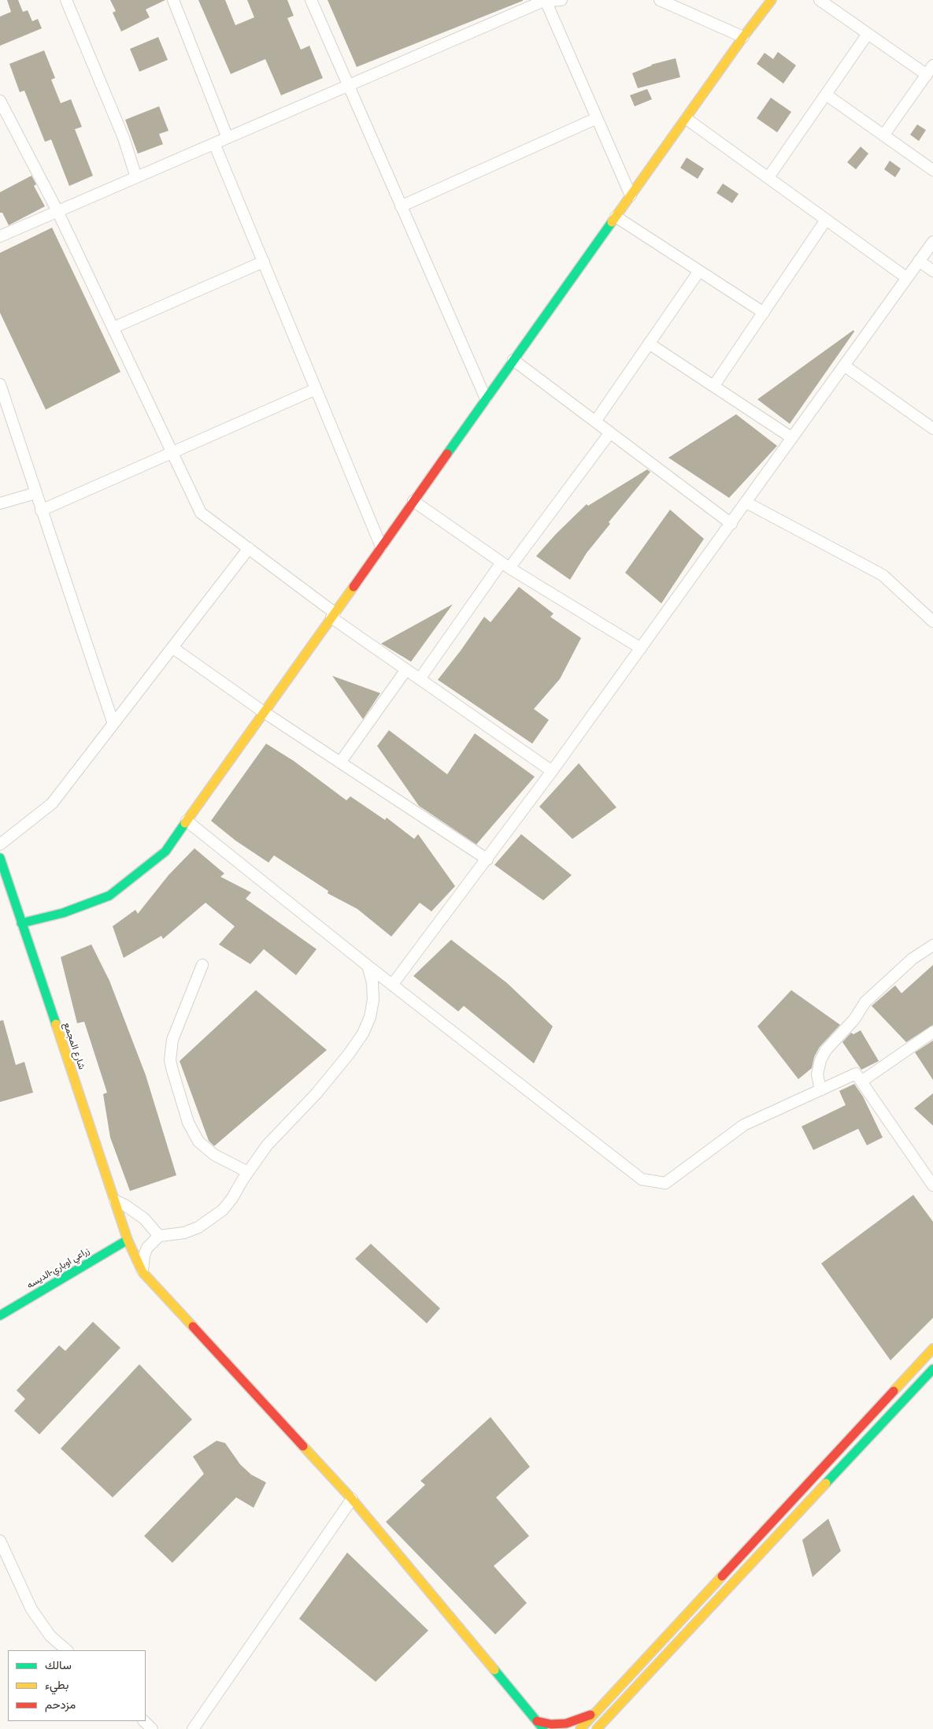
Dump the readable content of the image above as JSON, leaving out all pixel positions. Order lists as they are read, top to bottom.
{
  "streets": {
    "street": ["شارع المجمع", "زراعي اوباري-الديسه"]
  },
  "crossings": [
    ["شارع المجمع", "زراعي اوباري-الديسه"]
  ],
  "legend": ["سالك", "بطيء", "مزدحم"]
}
